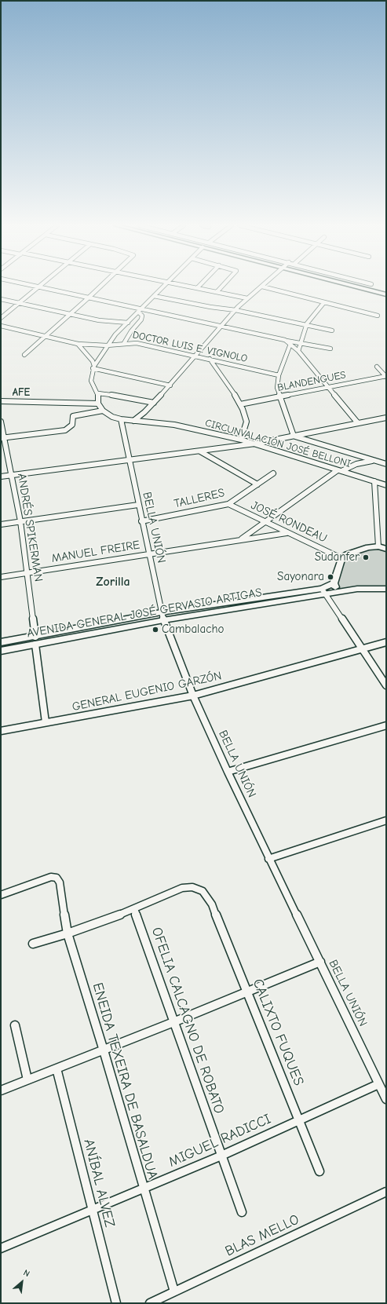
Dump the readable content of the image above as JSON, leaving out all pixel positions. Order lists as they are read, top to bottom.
{
  "streets": {
    "main road": ["AVENIDA GENERAL JOSÉ GERVASIO ARTIGAS"],
    "street": [
      "DOCTOR LUIS E. VIGNOLO",
      "BLANDENGUES",
      "CIRCUNVALACIÓN JOSÉ BELLONI",
      "TALLERES",
      "JOSÉ RONDEAU",
      "ANDRÉS SPIKERMAN",
      "BELLA UNIÓN",
      "MANUEL FREIRE",
      "GENERAL EUGENIO GARZÓN",
      "OFELIA CALCAGNO DE ROBATO",
      "CALIXTO FUQUES",
      "ENEIDA TEXEIRA DE BASALDUA",
      "MIGUEL RADICCI",
      "ANÍBAL ALVEZ",
      "BLAS MELLO"
    ]
  },
  "crossings": [
    ["CIRCUNVALACIÓN JOSÉ BELLONI", "BELLA UNIÓN"],
    ["TALLERES", "JOSÉ RONDEAU"],
    ["TALLERES", "BELLA UNIÓN"],
    ["JOSÉ RONDEAU", "MANUEL FREIRE"],
    ["ANDRÉS SPIKERMAN", "MANUEL FREIRE"],
    ["ANDRÉS SPIKERMAN", "AVENIDA GENERAL JOSÉ GERVASIO ARTIGAS"],
    ["BELLA UNIÓN", "MANUEL FREIRE"],
    ["BELLA UNIÓN", "AVENIDA GENERAL JOSÉ GERVASIO ARTIGAS"],
    ["BELLA UNIÓN", "GENERAL EUGENIO GARZÓN"],
    ["BELLA UNIÓN", "MIGUEL RADICCI"],
    ["OFELIA CALCAGNO DE ROBATO", "CALIXTO FUQUES"],
    ["OFELIA CALCAGNO DE ROBATO", "MIGUEL RADICCI"],
    ["CALIXTO FUQUES", "ENEIDA TEXEIRA DE BASALDUA"],
    ["CALIXTO FUQUES", "MIGUEL RADICCI"],
    ["ENEIDA TEXEIRA DE BASALDUA", "MIGUEL RADICCI"],
    ["ENEIDA TEXEIRA DE BASALDUA", "BLAS MELLO"],
    ["MIGUEL RADICCI", "ANÍBAL ALVEZ"]
  ],
  "districts": ["AFE", "Zorilla"],
  "places": ["Sudanfer", "Sayonara", "Cambalacho"],
  "north": "top right"
}
